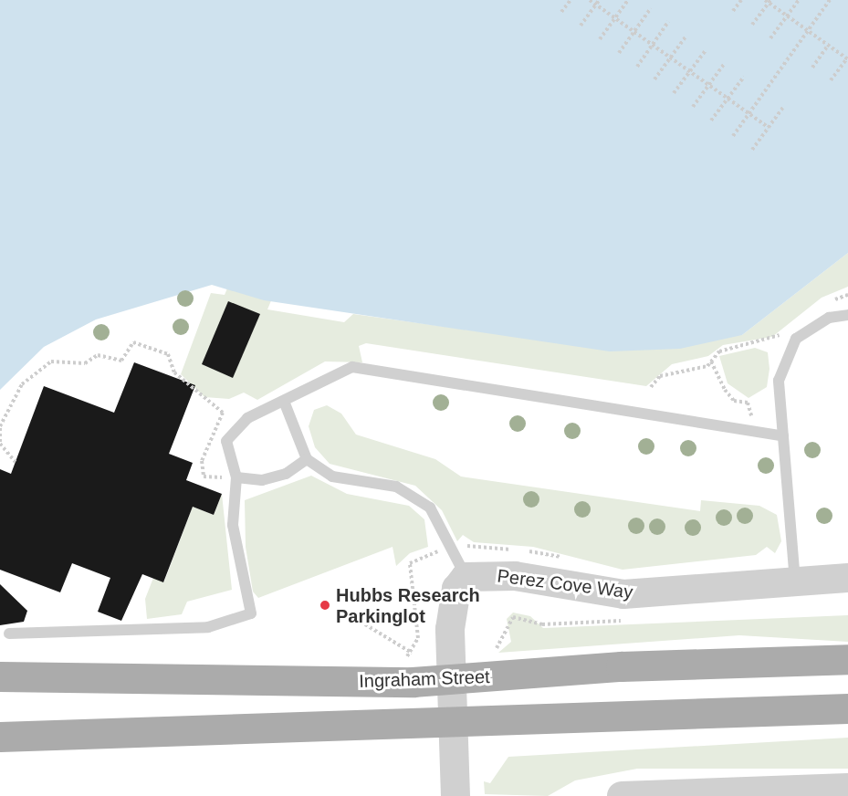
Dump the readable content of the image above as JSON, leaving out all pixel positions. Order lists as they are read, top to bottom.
{
  "streets": {
    "main road": ["Ingraham Street"],
    "street": ["Perez Cove Way"]
  },
  "places": ["Hubbs Research Parkinglot"]
}
